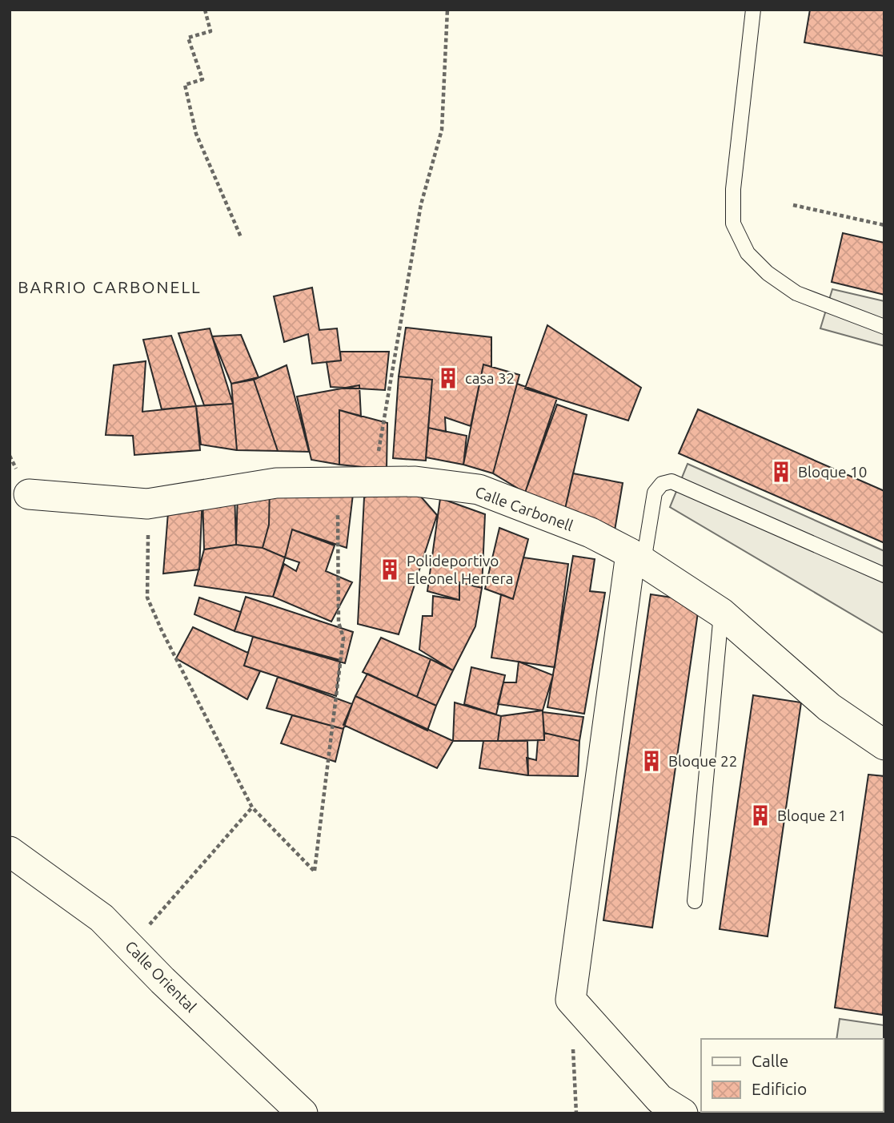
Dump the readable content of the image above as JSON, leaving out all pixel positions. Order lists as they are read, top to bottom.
{
  "streets": {
    "street": ["Calle Carbonell", "Calle Oriental"]
  },
  "districts": ["BARRIO CARBONELL"],
  "places": {
    "building": [
      "casa 32",
      "Bloque 10",
      "Polideportivo Eleonel Herrera",
      "Bloque 22",
      "Bloque 21"
    ]
  },
  "legend": ["Calle", "Edificio"]
}
